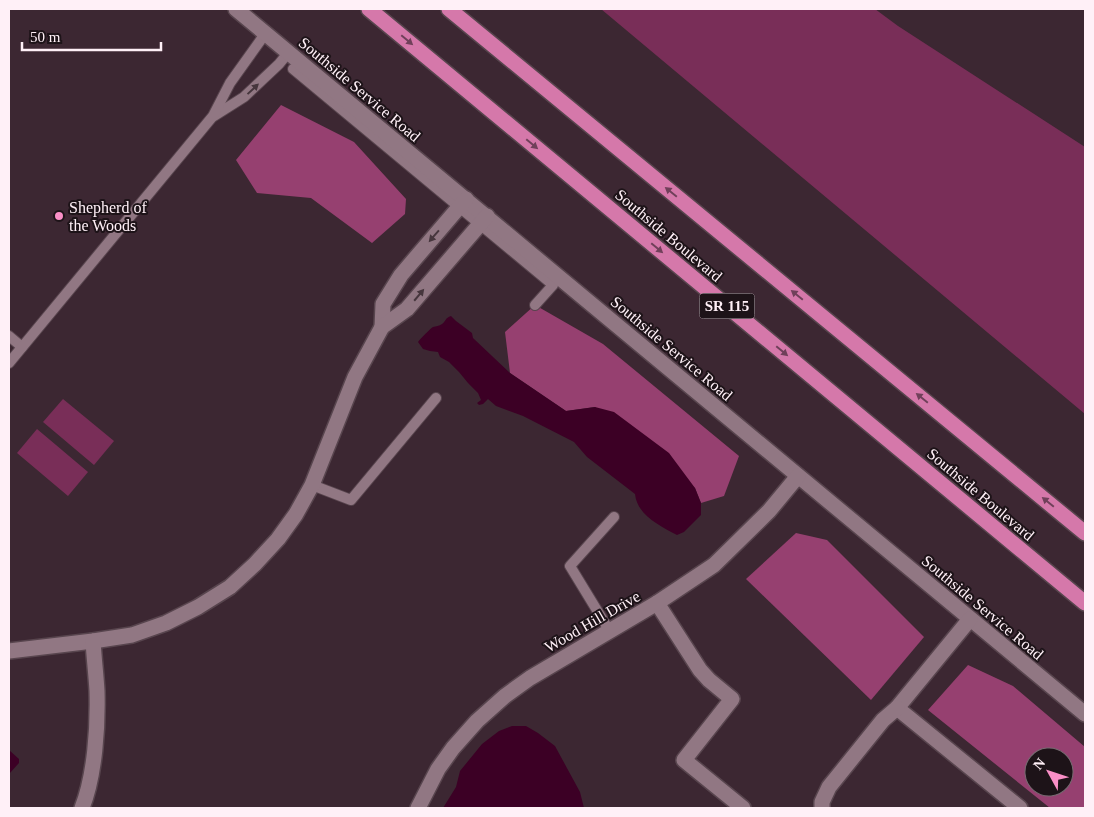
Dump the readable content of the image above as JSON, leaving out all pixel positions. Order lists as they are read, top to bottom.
{
  "streets": {
    "highway": ["Southside Boulevard", "SR 115"],
    "street": ["Southside Service Road", "Wood Hill Drive"]
  },
  "crossings": [
    ["Southside Service Road", "Wood Hill Drive"]
  ],
  "places": ["Shepherd of the Woods"],
  "scale_bar": "50 m",
  "north": "top left"
}
